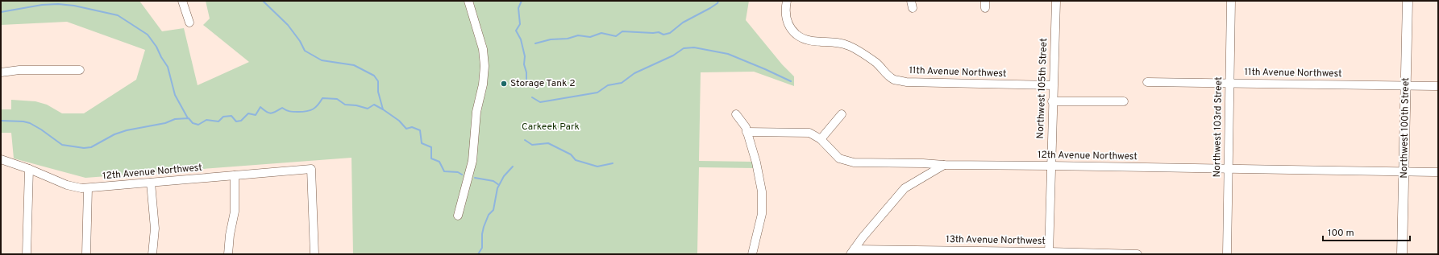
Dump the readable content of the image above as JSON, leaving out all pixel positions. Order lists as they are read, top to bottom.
{
  "streets": {
    "main road": ["Northwest 100th Street"],
    "street": [
      "11th Avenue Northwest",
      "Northwest 105th Street",
      "Northwest 103rd Street",
      "12th Avenue Northwest",
      "13th Avenue Northwest"
    ]
  },
  "crossings": [
    ["11th Avenue Northwest", "Northwest 105th Street"],
    ["11th Avenue Northwest", "Northwest 103rd Street"],
    ["11th Avenue Northwest", "Northwest 100th Street"],
    ["Northwest 105th Street", "12th Avenue Northwest"],
    ["Northwest 105th Street", "13th Avenue Northwest"],
    ["Northwest 103rd Street", "12th Avenue Northwest"],
    ["Northwest 100th Street", "12th Avenue Northwest"]
  ],
  "parks": ["Carkeek Park"],
  "places": ["Storage Tank 2"],
  "scale_bar": "100 m"
}
